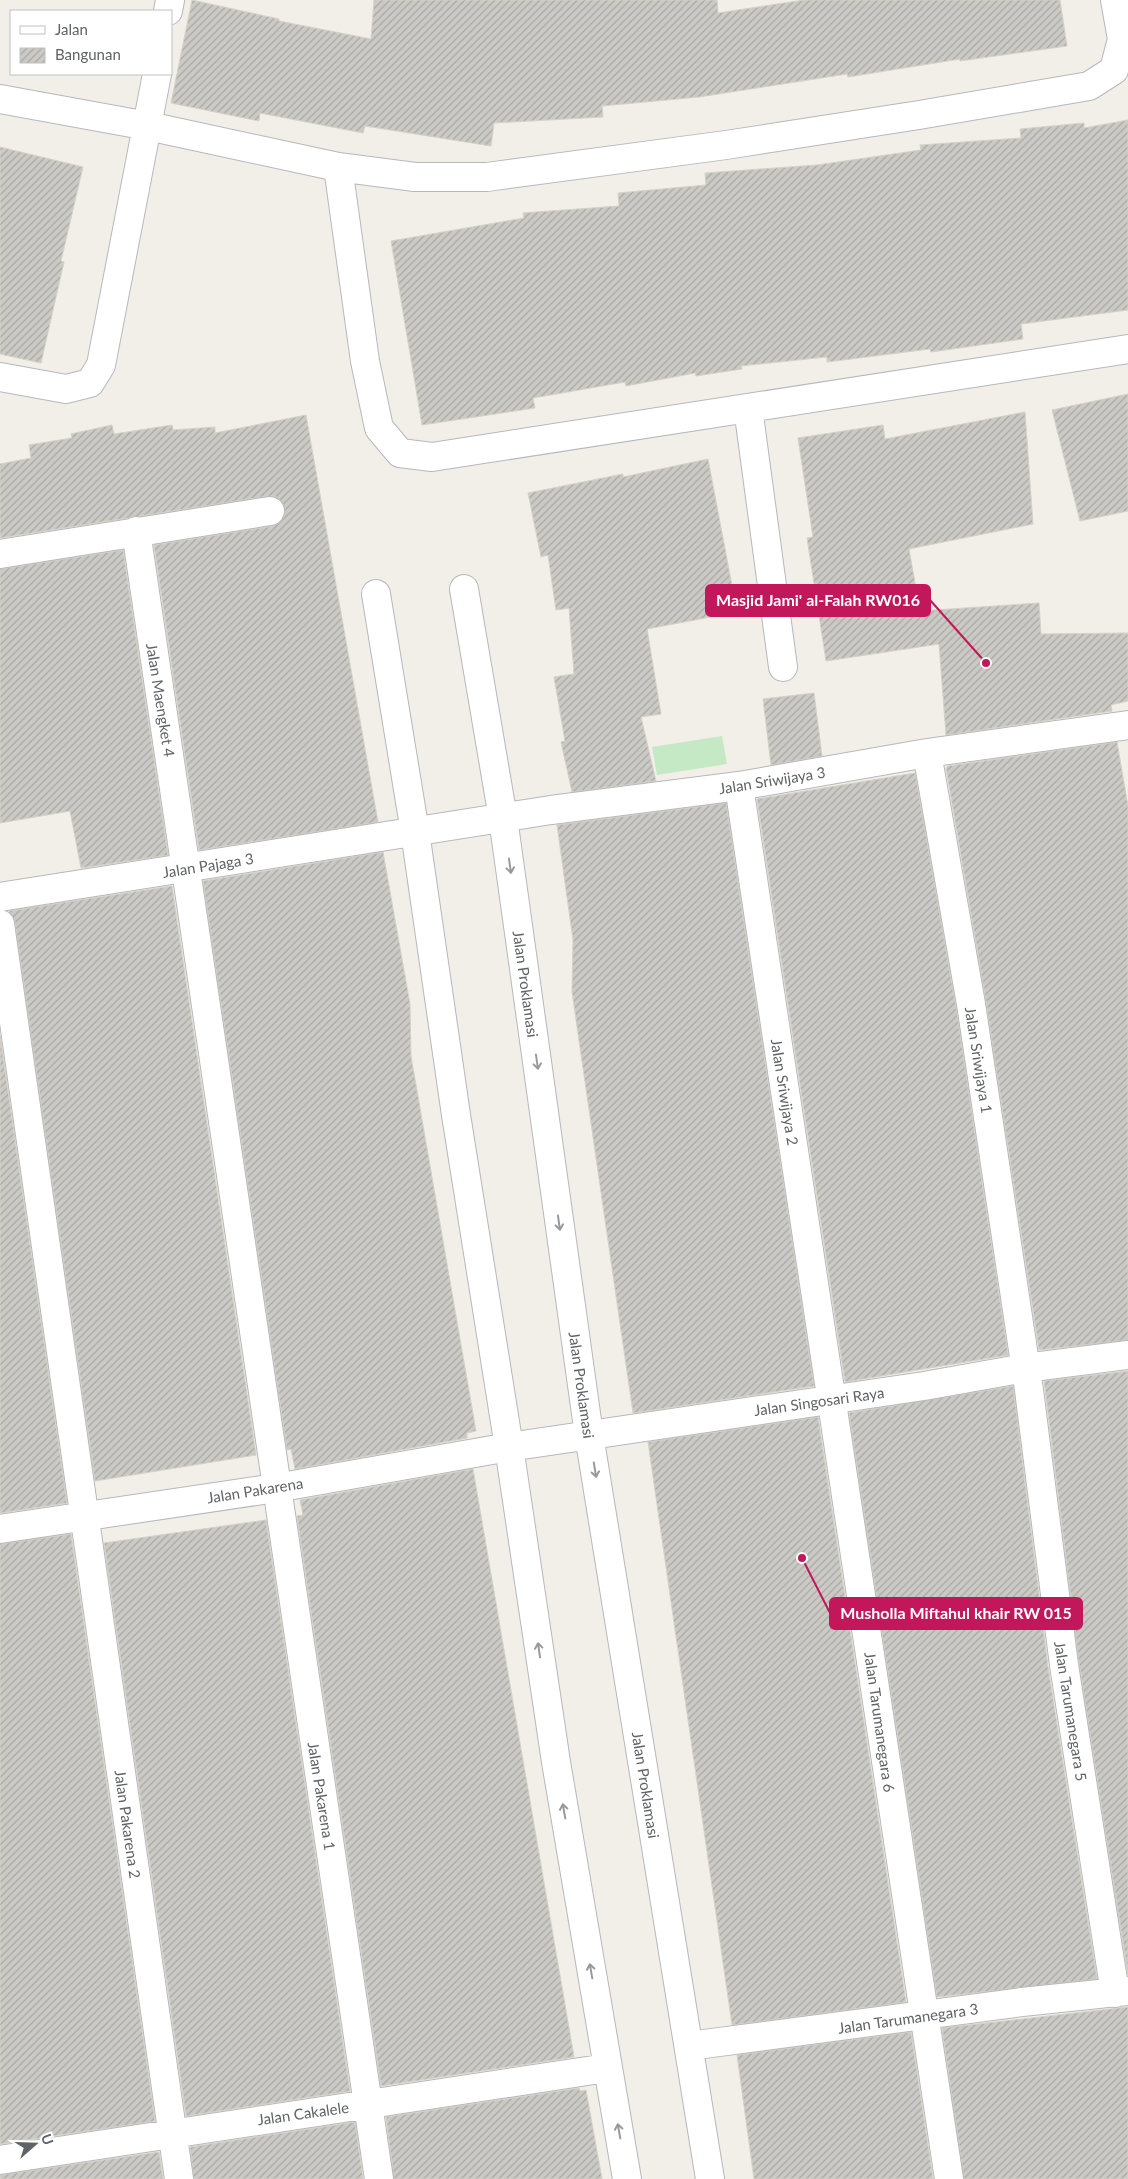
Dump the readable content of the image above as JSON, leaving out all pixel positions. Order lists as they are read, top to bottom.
{
  "streets": {
    "street": [
      "Jalan Maengket 4",
      "Jalan Sriwijaya 3",
      "Jalan Pajaga 3",
      "Jalan Proklamasi",
      "Jalan Sriwijaya 1",
      "Jalan Sriwijaya 2",
      "Jalan Singosari Raya",
      "Jalan Pakarena",
      "Jalan Tarumanegara 5",
      "Jalan Tarumanegara 6",
      "Jalan Pakarena 1",
      "Jalan Pakarena 2",
      "Jalan Tarumanegara 3",
      "Jalan Cakalele"
    ]
  },
  "crossings": [
    ["Jalan Maengket 4", "Jalan Pajaga 3"],
    ["Jalan Maengket 4", "Jalan Pakarena"],
    ["Jalan Maengket 4", "Jalan Pakarena 1"],
    ["Jalan Sriwijaya 3", "Jalan Pajaga 3"],
    ["Jalan Sriwijaya 3", "Jalan Proklamasi"],
    ["Jalan Sriwijaya 3", "Jalan Sriwijaya 1"],
    ["Jalan Sriwijaya 3", "Jalan Sriwijaya 2"],
    ["Jalan Proklamasi", "Jalan Singosari Raya"],
    ["Jalan Proklamasi", "Jalan Tarumanegara 3"],
    ["Jalan Sriwijaya 1", "Jalan Singosari Raya"],
    ["Jalan Sriwijaya 1", "Jalan Tarumanegara 5"],
    ["Jalan Sriwijaya 2", "Jalan Singosari Raya"],
    ["Jalan Sriwijaya 2", "Jalan Tarumanegara 6"],
    ["Jalan Singosari Raya", "Jalan Pakarena"],
    ["Jalan Singosari Raya", "Jalan Tarumanegara 5"],
    ["Jalan Singosari Raya", "Jalan Tarumanegara 6"],
    ["Jalan Pakarena", "Jalan Pakarena 1"],
    ["Jalan Pakarena", "Jalan Pakarena 2"],
    ["Jalan Tarumanegara 5", "Jalan Tarumanegara 3"],
    ["Jalan Tarumanegara 6", "Jalan Tarumanegara 3"],
    ["Jalan Pakarena 1", "Jalan Cakalele"],
    ["Jalan Pakarena 2", "Jalan Cakalele"]
  ],
  "places": ["Masjid Jami' al-Falah RW016", "Musholla Miftahul khair RW 015"],
  "legend": ["Jalan", "Bangunan"],
  "north": "right"
}
